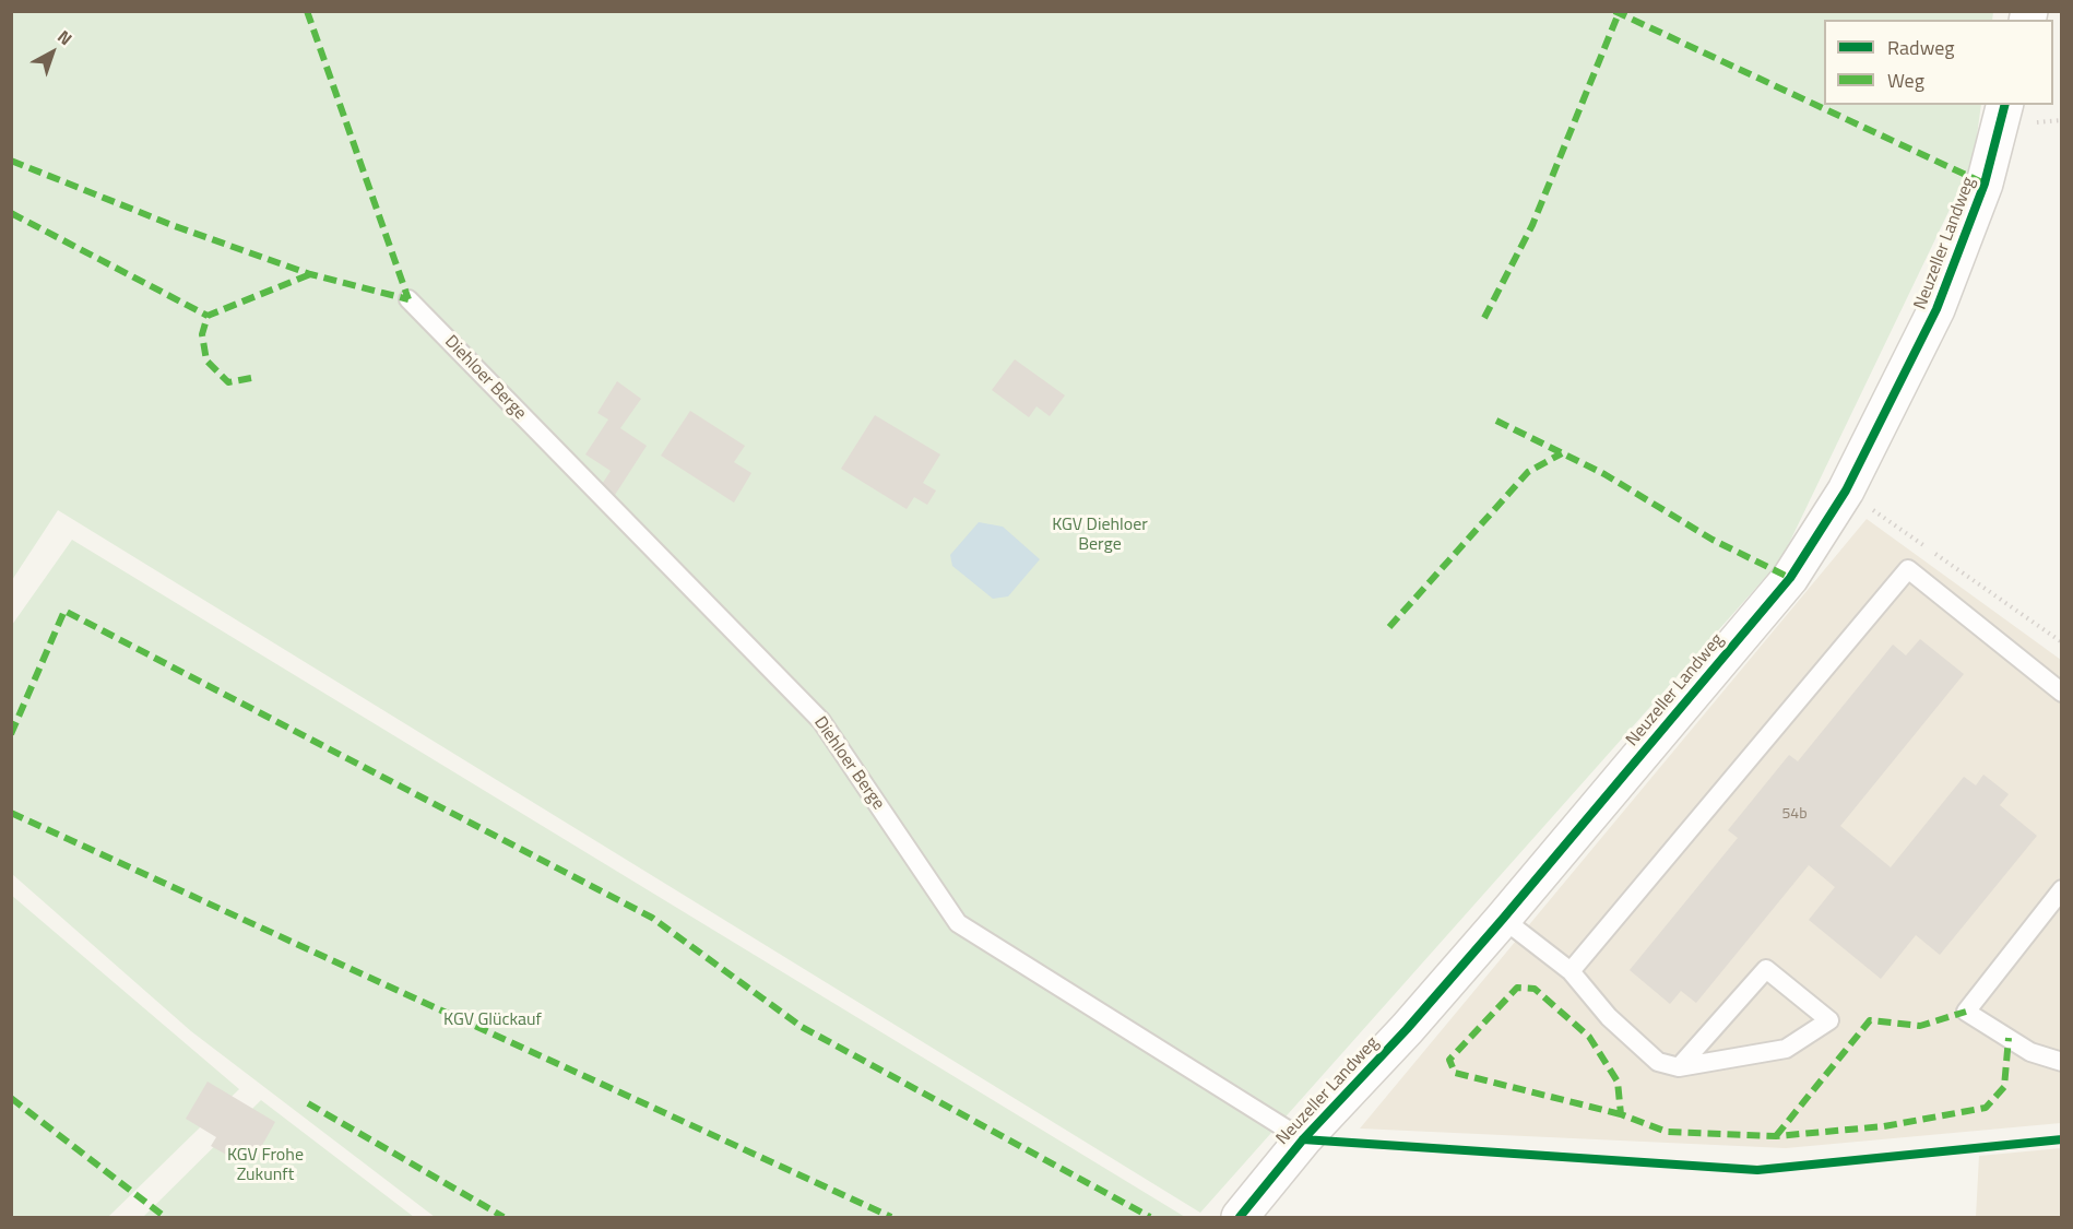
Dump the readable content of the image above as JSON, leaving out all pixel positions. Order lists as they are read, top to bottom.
{
  "streets": {
    "street": ["Neuzeller Landweg"],
    "lane": ["Diehloer Berge"]
  },
  "crossings": [
    ["Neuzeller Landweg", "Diehloer Berge"]
  ],
  "parks": ["KGV Diehloer Berge", "KGV Glückauf", "KGV Frohe Zukunft"],
  "house_numbers": ["54b"],
  "legend": ["Radweg", "Weg"],
  "north": "top right"
}
